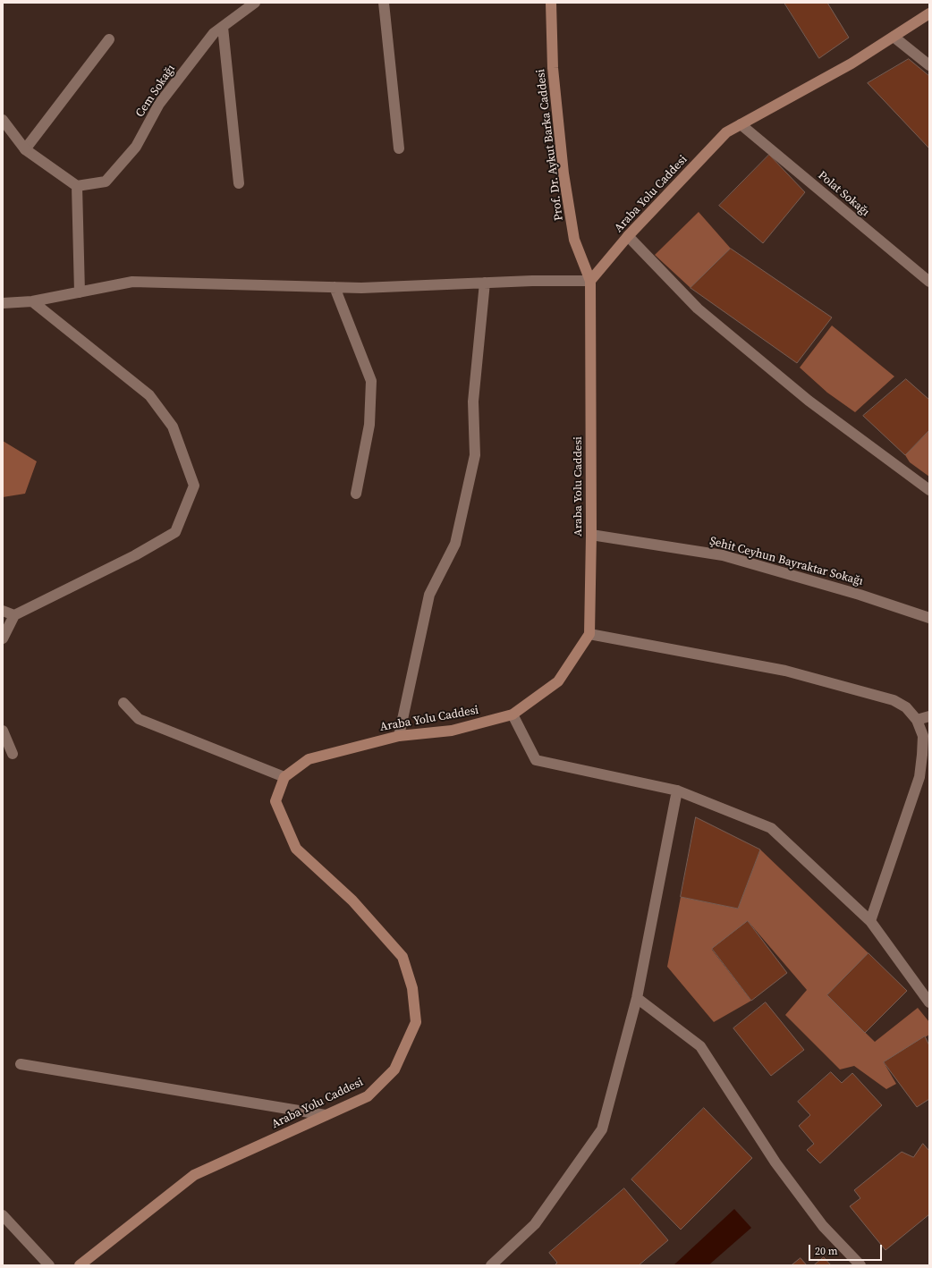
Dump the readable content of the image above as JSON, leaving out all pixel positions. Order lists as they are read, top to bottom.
{
  "streets": {
    "street": [
      "Cem Sokağı",
      "Prof. Dr. Aykut Barka Caddesi",
      "Araba Yolu Caddesi",
      "Polat Sokağı",
      "Şehit Ceyhun Bayraktar Sokağı"
    ]
  },
  "crossings": [
    ["Prof. Dr. Aykut Barka Caddesi", "Araba Yolu Caddesi"],
    ["Araba Yolu Caddesi", "Polat Sokağı"],
    ["Araba Yolu Caddesi", "Şehit Ceyhun Bayraktar Sokağı"]
  ],
  "scale_bar": "20 m"
}
